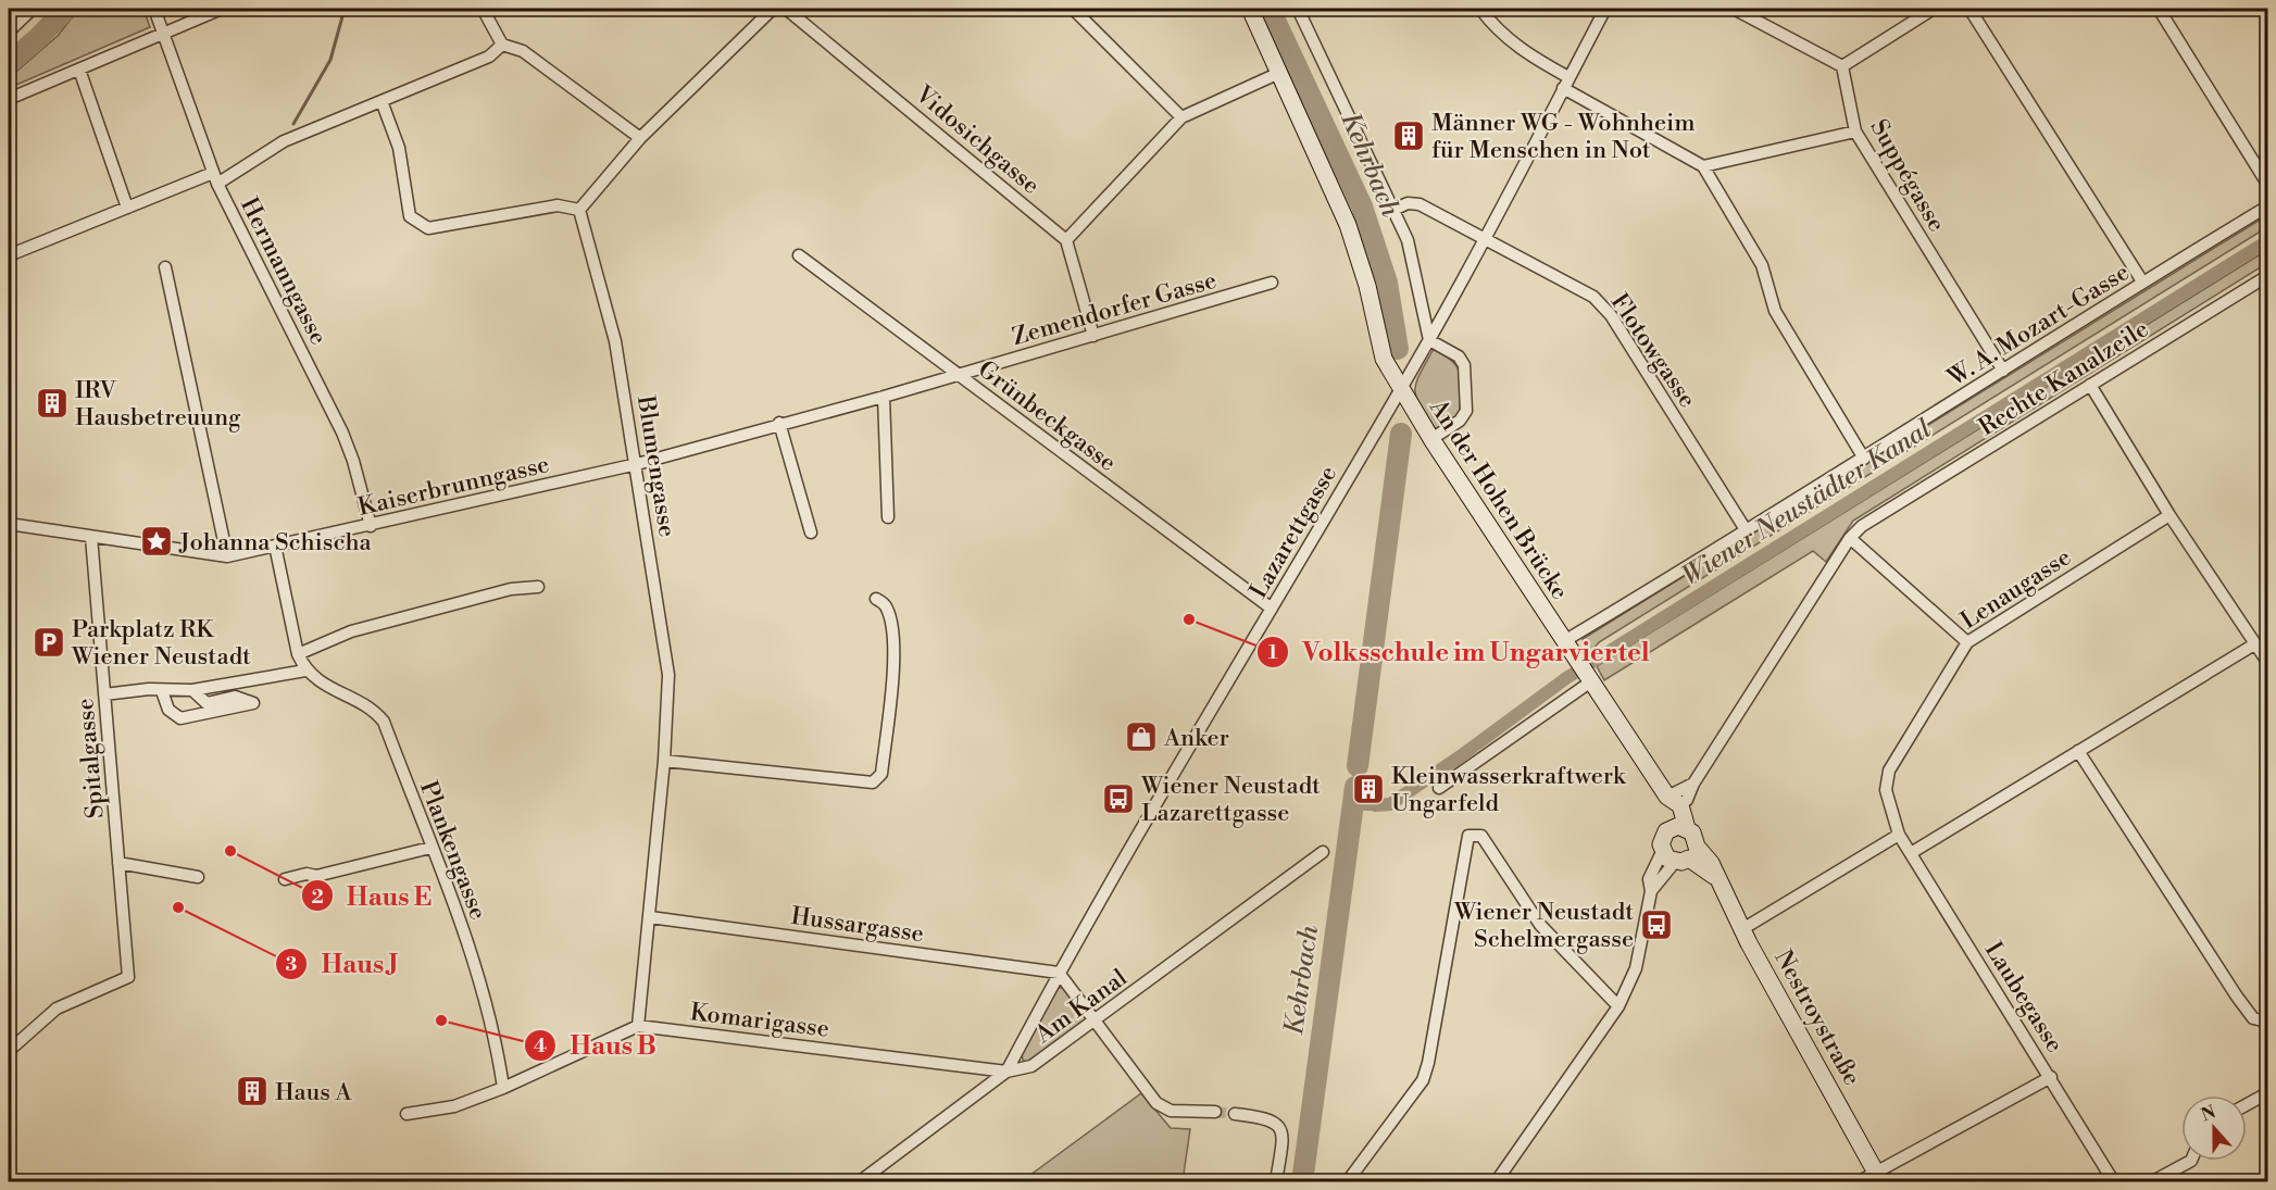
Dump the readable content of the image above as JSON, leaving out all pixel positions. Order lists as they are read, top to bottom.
{
  "streets": {
    "street": [
      "Vidosichgasse",
      "Suppégasse",
      "Hermanngasse",
      "Zemendorfer Gasse",
      "W. A. Mozart-Gasse",
      "Flotowgasse",
      "Rechte Kanalzeile",
      "Grünbeckgasse",
      "Blumengasse",
      "Kaiserbrunngasse",
      "An der Hohen Brücke",
      "Lazarettgasse",
      "Lenaugasse",
      "Spitalgasse",
      "Plankengasse",
      "Hussargasse",
      "Laubegasse",
      "Am Kanal",
      "Nestroystraße",
      "Komarigasse"
    ]
  },
  "crossings": [
    ["Suppégasse", "W. A. Mozart-Gasse"],
    ["Hermanngasse", "Kaiserbrunngasse"],
    ["Zemendorfer Gasse", "Grünbeckgasse"],
    ["Zemendorfer Gasse", "Blumengasse"],
    ["Zemendorfer Gasse", "Kaiserbrunngasse"],
    ["W. A. Mozart-Gasse", "Flotowgasse"],
    ["W. A. Mozart-Gasse", "An der Hohen Brücke"],
    ["Flotowgasse", "Lazarettgasse"],
    ["Rechte Kanalzeile", "An der Hohen Brücke"],
    ["Grünbeckgasse", "Lazarettgasse"],
    ["Blumengasse", "Kaiserbrunngasse"],
    ["Blumengasse", "Hussargasse"],
    ["Blumengasse", "Komarigasse"],
    ["Kaiserbrunngasse", "Spitalgasse"],
    ["Kaiserbrunngasse", "Plankengasse"],
    ["An der Hohen Brücke", "Lazarettgasse"],
    ["An der Hohen Brücke", "Nestroystraße"],
    ["Lazarettgasse", "Hussargasse"],
    ["Lazarettgasse", "Am Kanal"],
    ["Lazarettgasse", "Komarigasse"],
    ["Lenaugasse", "Laubegasse"],
    ["Am Kanal", "Komarigasse"]
  ],
  "water": ["Kehrbach", "Wiener Neustädter Kanal"],
  "places": {
    "building": [
      "Männer WG - Wohnheim für Menschen in Not",
      "IRV Hausbetreuung",
      "Kleinwasserkraftwerk Ungarfeld",
      "Haus A"
    ],
    "place": ["Johanna Schischa"],
    "other": [
      "Volksschule im Ungarviertel",
      "Haus E",
      "Haus J",
      "Haus B"
    ],
    "parking": ["Parkplatz RK Wiener Neustadt"],
    "shop": ["Anker"],
    "bus stop": ["Wiener Neustadt Lazarettgasse", "Wiener Neustadt Schelmergasse"]
  },
  "north": "top"
}
